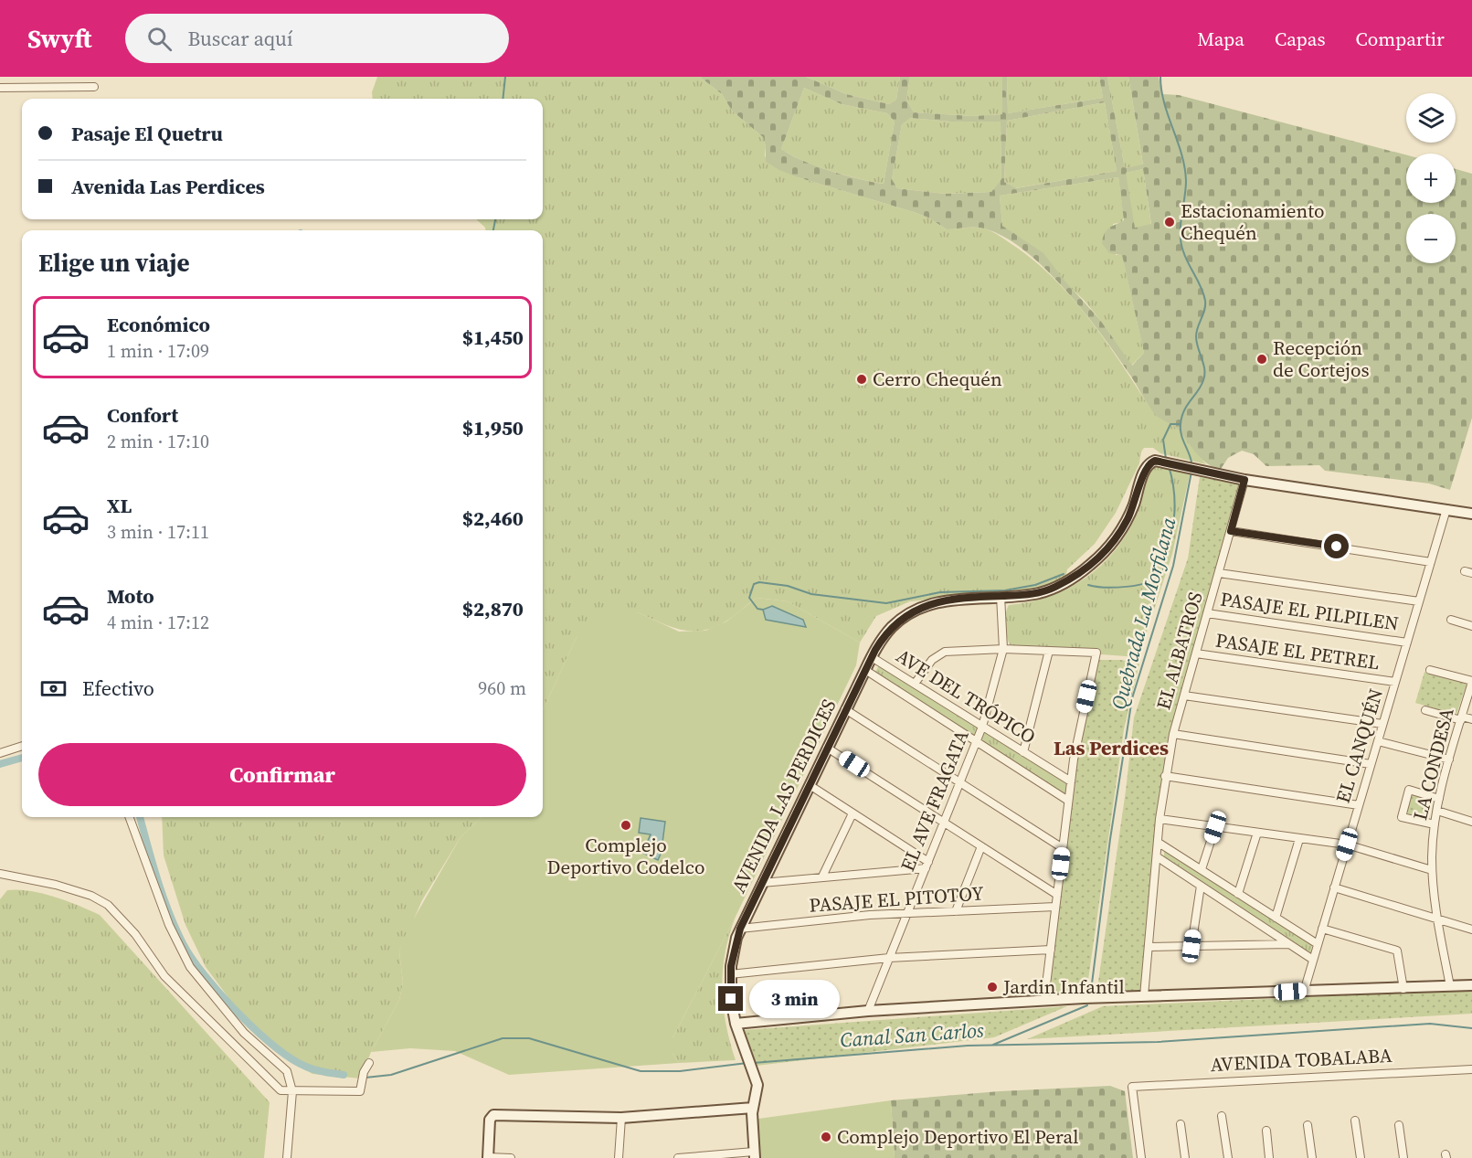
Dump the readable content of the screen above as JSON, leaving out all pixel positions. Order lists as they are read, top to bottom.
{
  "streets": {
    "street": [
      "PASAJE EL PILPILEN",
      "EL ALBATROS",
      "PASAJE EL PETREL",
      "AVE DEL TRÓPICO",
      "EL CANQUÉN",
      "LA CONDESA",
      "AVENIDA LAS PERDICES",
      "EL AVE FRAGATA",
      "PASAJE EL PITOTOY",
      "AVENIDA TOBALABA"
    ]
  },
  "crossings": [
    ["PASAJE EL PILPILEN", "EL ALBATROS"],
    ["PASAJE EL PILPILEN", "EL CANQUÉN"],
    ["EL ALBATROS", "PASAJE EL PETREL"],
    ["EL ALBATROS", "AVENIDA LAS PERDICES"],
    ["PASAJE EL PETREL", "EL CANQUÉN"],
    ["AVE DEL TRÓPICO", "AVENIDA LAS PERDICES"],
    ["AVE DEL TRÓPICO", "EL AVE FRAGATA"],
    ["EL CANQUÉN", "AVENIDA LAS PERDICES"],
    ["AVENIDA LAS PERDICES", "EL AVE FRAGATA"],
    ["AVENIDA LAS PERDICES", "PASAJE EL PITOTOY"],
    ["EL AVE FRAGATA", "PASAJE EL PITOTOY"]
  ],
  "districts": ["Las Perdices"],
  "water": ["Quebrada La Morfilana", "Canal San Carlos"],
  "places": [
    "Estacionamiento Chequén",
    "Recepción de Cortejos",
    "Cerro Chequén",
    "Complejo Deportivo Codelco",
    "Jardin Infantil",
    "Complejo Deportivo El Peral"
  ],
  "page": {
    "header": "Swyft",
    "search": "Buscar aquí",
    "nav": ["Mapa", "Capas", "Compartir"],
    "map_buttons": ["+", "−"],
    "banner": ["Pasaje El Quetru", "Avenida Las Perdices"],
    "heading": "Elige un viaje",
    "list": [
      {
        "name": "Económico",
        "note": "1 min · 17:09",
        "value": "$1,450"
      },
      {
        "name": "Confort",
        "note": "2 min · 17:10",
        "value": "$1,950"
      },
      {
        "name": "XL",
        "note": "3 min · 17:11",
        "value": "$2,460"
      },
      {
        "name": "Moto",
        "note": "4 min · 17:12",
        "value": "$2,870"
      }
    ],
    "pay": ["Efectivo", "960 m"],
    "buttons": "Confirmar",
    "bubble": "3 min"
  }
}
